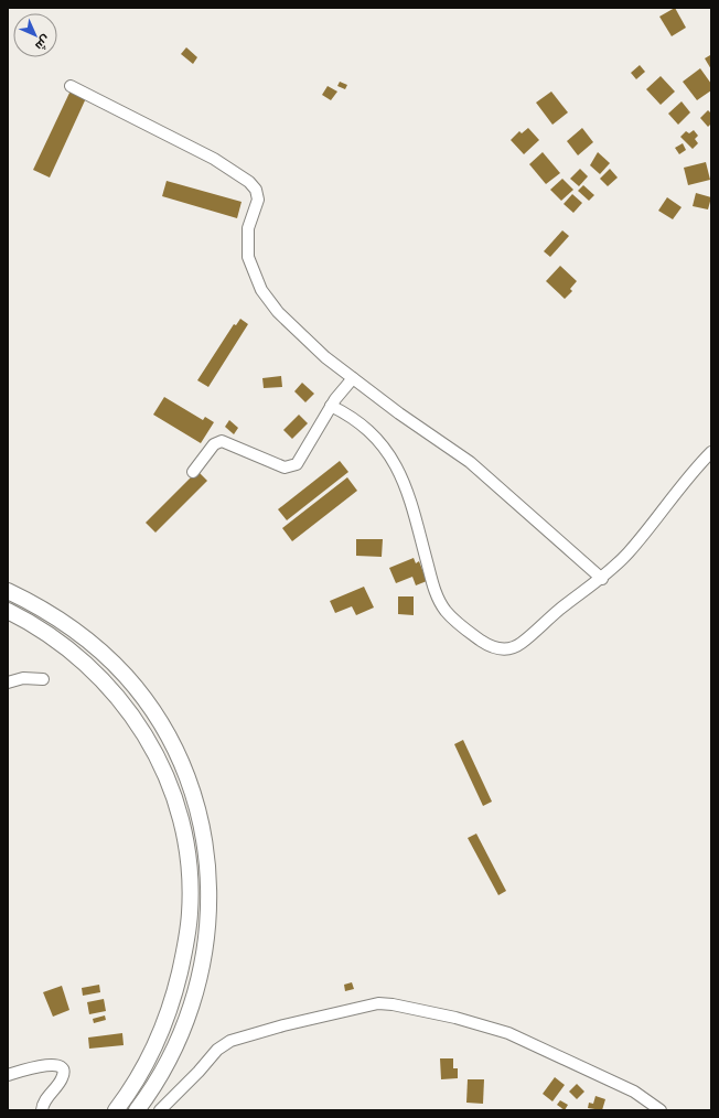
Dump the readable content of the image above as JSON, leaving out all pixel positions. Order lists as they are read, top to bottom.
{
  "north": "bottom right"
}
